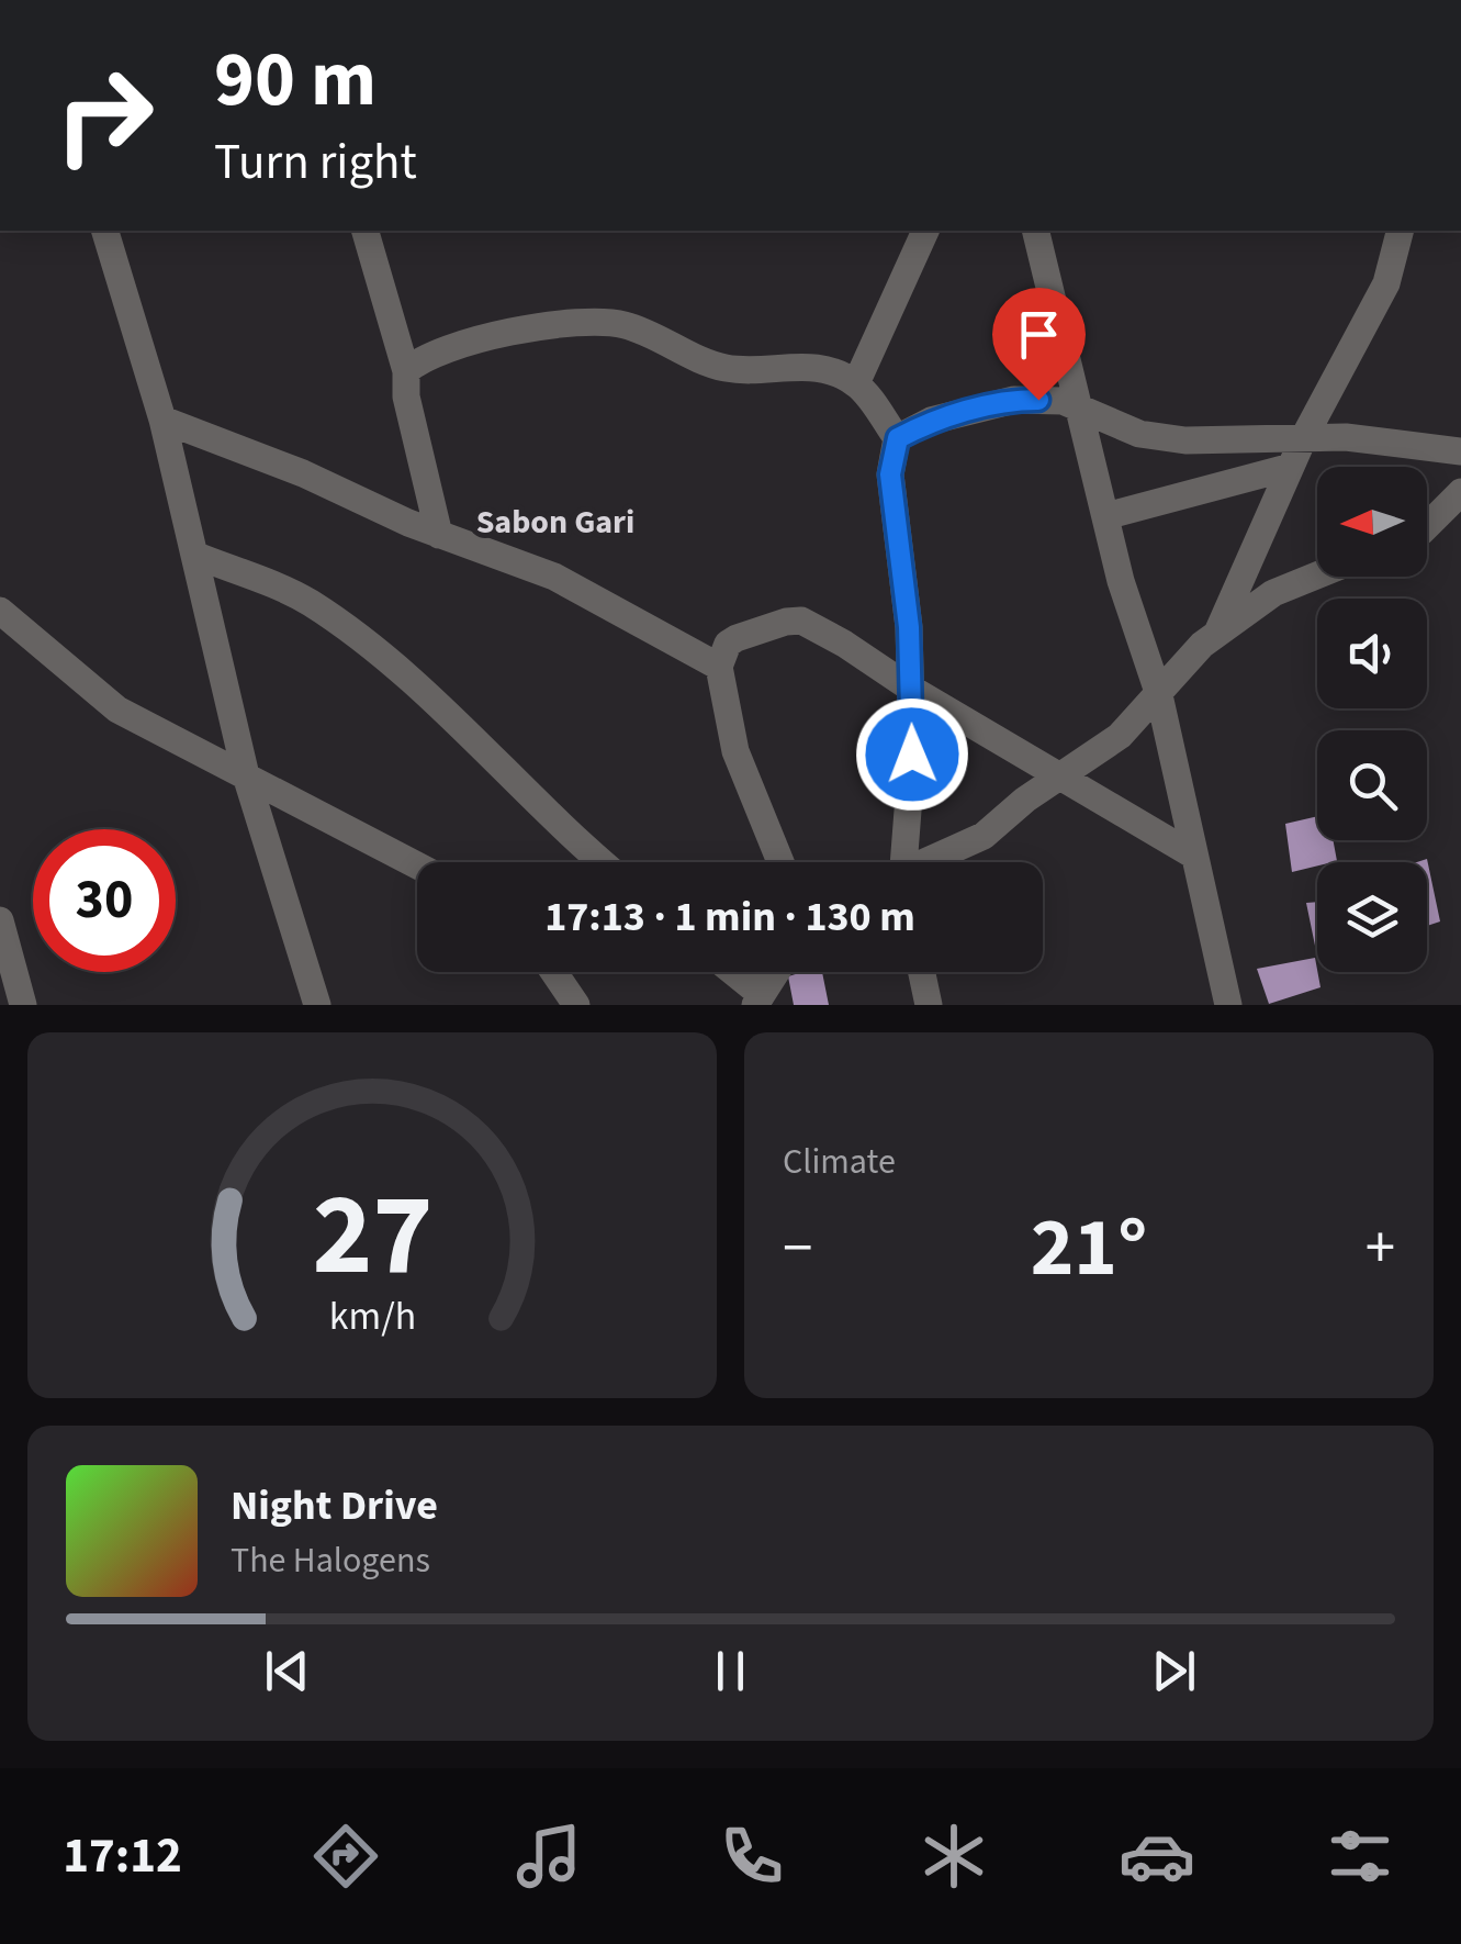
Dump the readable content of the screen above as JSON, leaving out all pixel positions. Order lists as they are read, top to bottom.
{
  "districts": ["Sabon Gari"],
  "north": "left",
  "page": {
    "turn": ["90 m", "Turn right"],
    "limit": "30",
    "trip": "17:13 · 1 min · 130 m",
    "tile": "Climate",
    "heat": ["−", "21°", "+"],
    "song": ["Night Drive", "The Halogens"],
    "tabs": "17:12",
    "gauge": ["27", "km/h"]
  }
}
